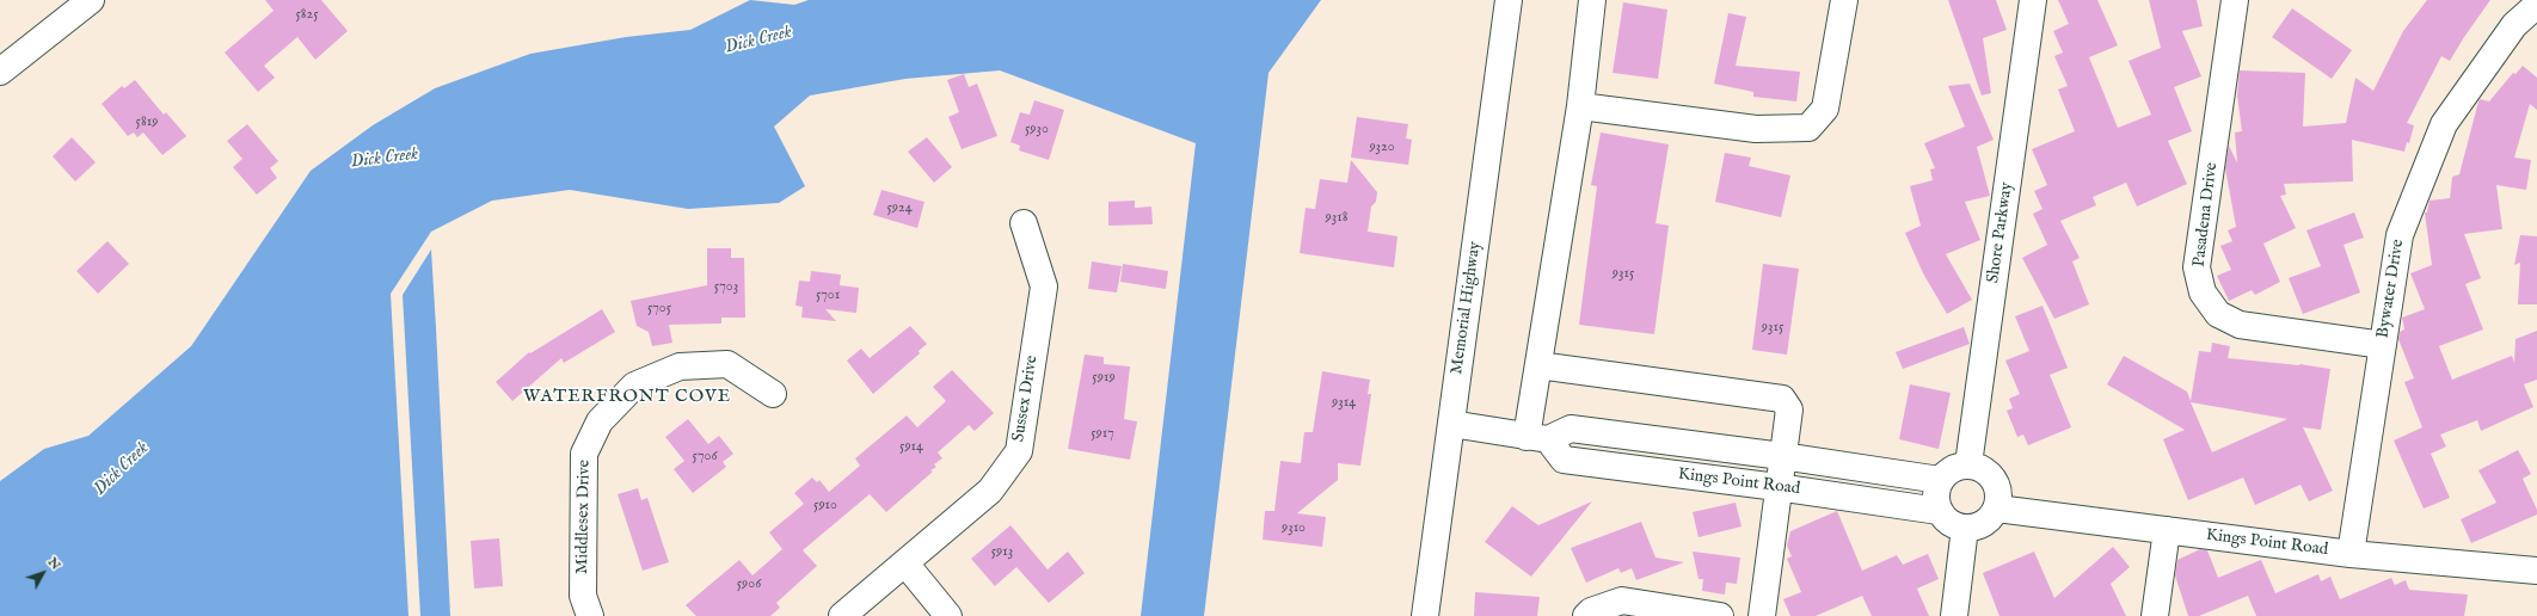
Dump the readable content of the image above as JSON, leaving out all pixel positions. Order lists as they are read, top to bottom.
{
  "streets": {
    "street": [
      "Pasadena Drive",
      "Shore Parkway",
      "Bywater Drive",
      "Memorial Highway",
      "Sussex Drive",
      "Kings Point Road",
      "Middlesex Drive"
    ]
  },
  "crossings": [
    ["Pasadena Drive", "Bywater Drive"],
    ["Shore Parkway", "Kings Point Road"],
    ["Bywater Drive", "Kings Point Road"]
  ],
  "districts": ["WATERFRONT COVE"],
  "water": ["Dick Creek"],
  "house_numbers": [
    "5825",
    "5819",
    "5930",
    "9320",
    "5924",
    "9318",
    "9315",
    "5703",
    "5701",
    "5705",
    "9315",
    "5919",
    "9314",
    "5917",
    "5914",
    "5706",
    "5910",
    "9310",
    "5913",
    "5906"
  ],
  "north": "top right"
}
